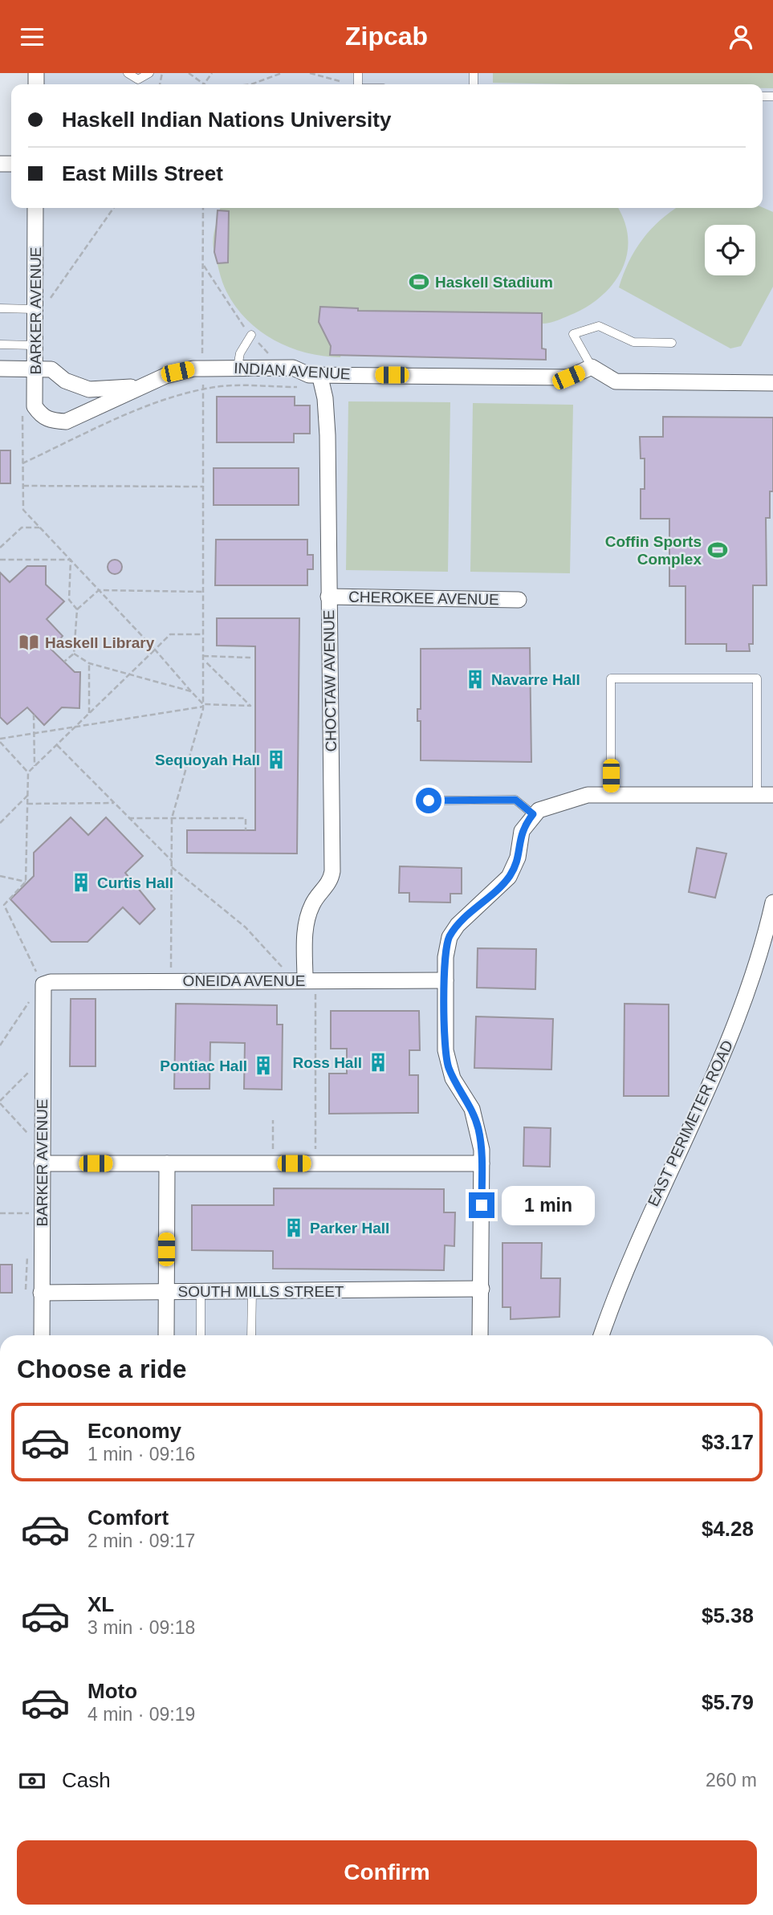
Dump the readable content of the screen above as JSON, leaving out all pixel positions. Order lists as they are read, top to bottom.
{
  "streets": {
    "street": [
      "BARKER AVENUE",
      "INDIAN AVENUE",
      "CHEROKEE AVENUE",
      "CHOCTAW AVENUE",
      "ONEIDA AVENUE",
      "EAST PERIMETER ROAD",
      "SOUTH MILLS STREET"
    ]
  },
  "crossings": [
    ["BARKER AVENUE", "INDIAN AVENUE"],
    ["BARKER AVENUE", "ONEIDA AVENUE"],
    ["BARKER AVENUE", "SOUTH MILLS STREET"],
    ["INDIAN AVENUE", "CHOCTAW AVENUE"],
    ["CHEROKEE AVENUE", "CHOCTAW AVENUE"],
    ["CHOCTAW AVENUE", "ONEIDA AVENUE"]
  ],
  "places": {
    "sports": ["Haskell Stadium", "Coffin Sports Complex"],
    "library": ["Haskell Library"],
    "building": [
      "Navarre Hall",
      "Sequoyah Hall",
      "Curtis Hall",
      "Ross Hall",
      "Pontiac Hall",
      "Parker Hall"
    ]
  },
  "page": {
    "header": "Zipcab",
    "banner": ["Haskell Indian Nations University", "East Mills Street"],
    "bubble": "1 min",
    "heading": "Choose a ride",
    "list": [
      {
        "name": "Economy",
        "note": "1 min · 09:16",
        "value": "$3.17"
      },
      {
        "name": "Comfort",
        "note": "2 min · 09:17",
        "value": "$4.28"
      },
      {
        "name": "XL",
        "note": "3 min · 09:18",
        "value": "$5.38"
      },
      {
        "name": "Moto",
        "note": "4 min · 09:19",
        "value": "$5.79"
      }
    ],
    "pay": ["Cash", "260 m"],
    "buttons": "Confirm"
  }
}
